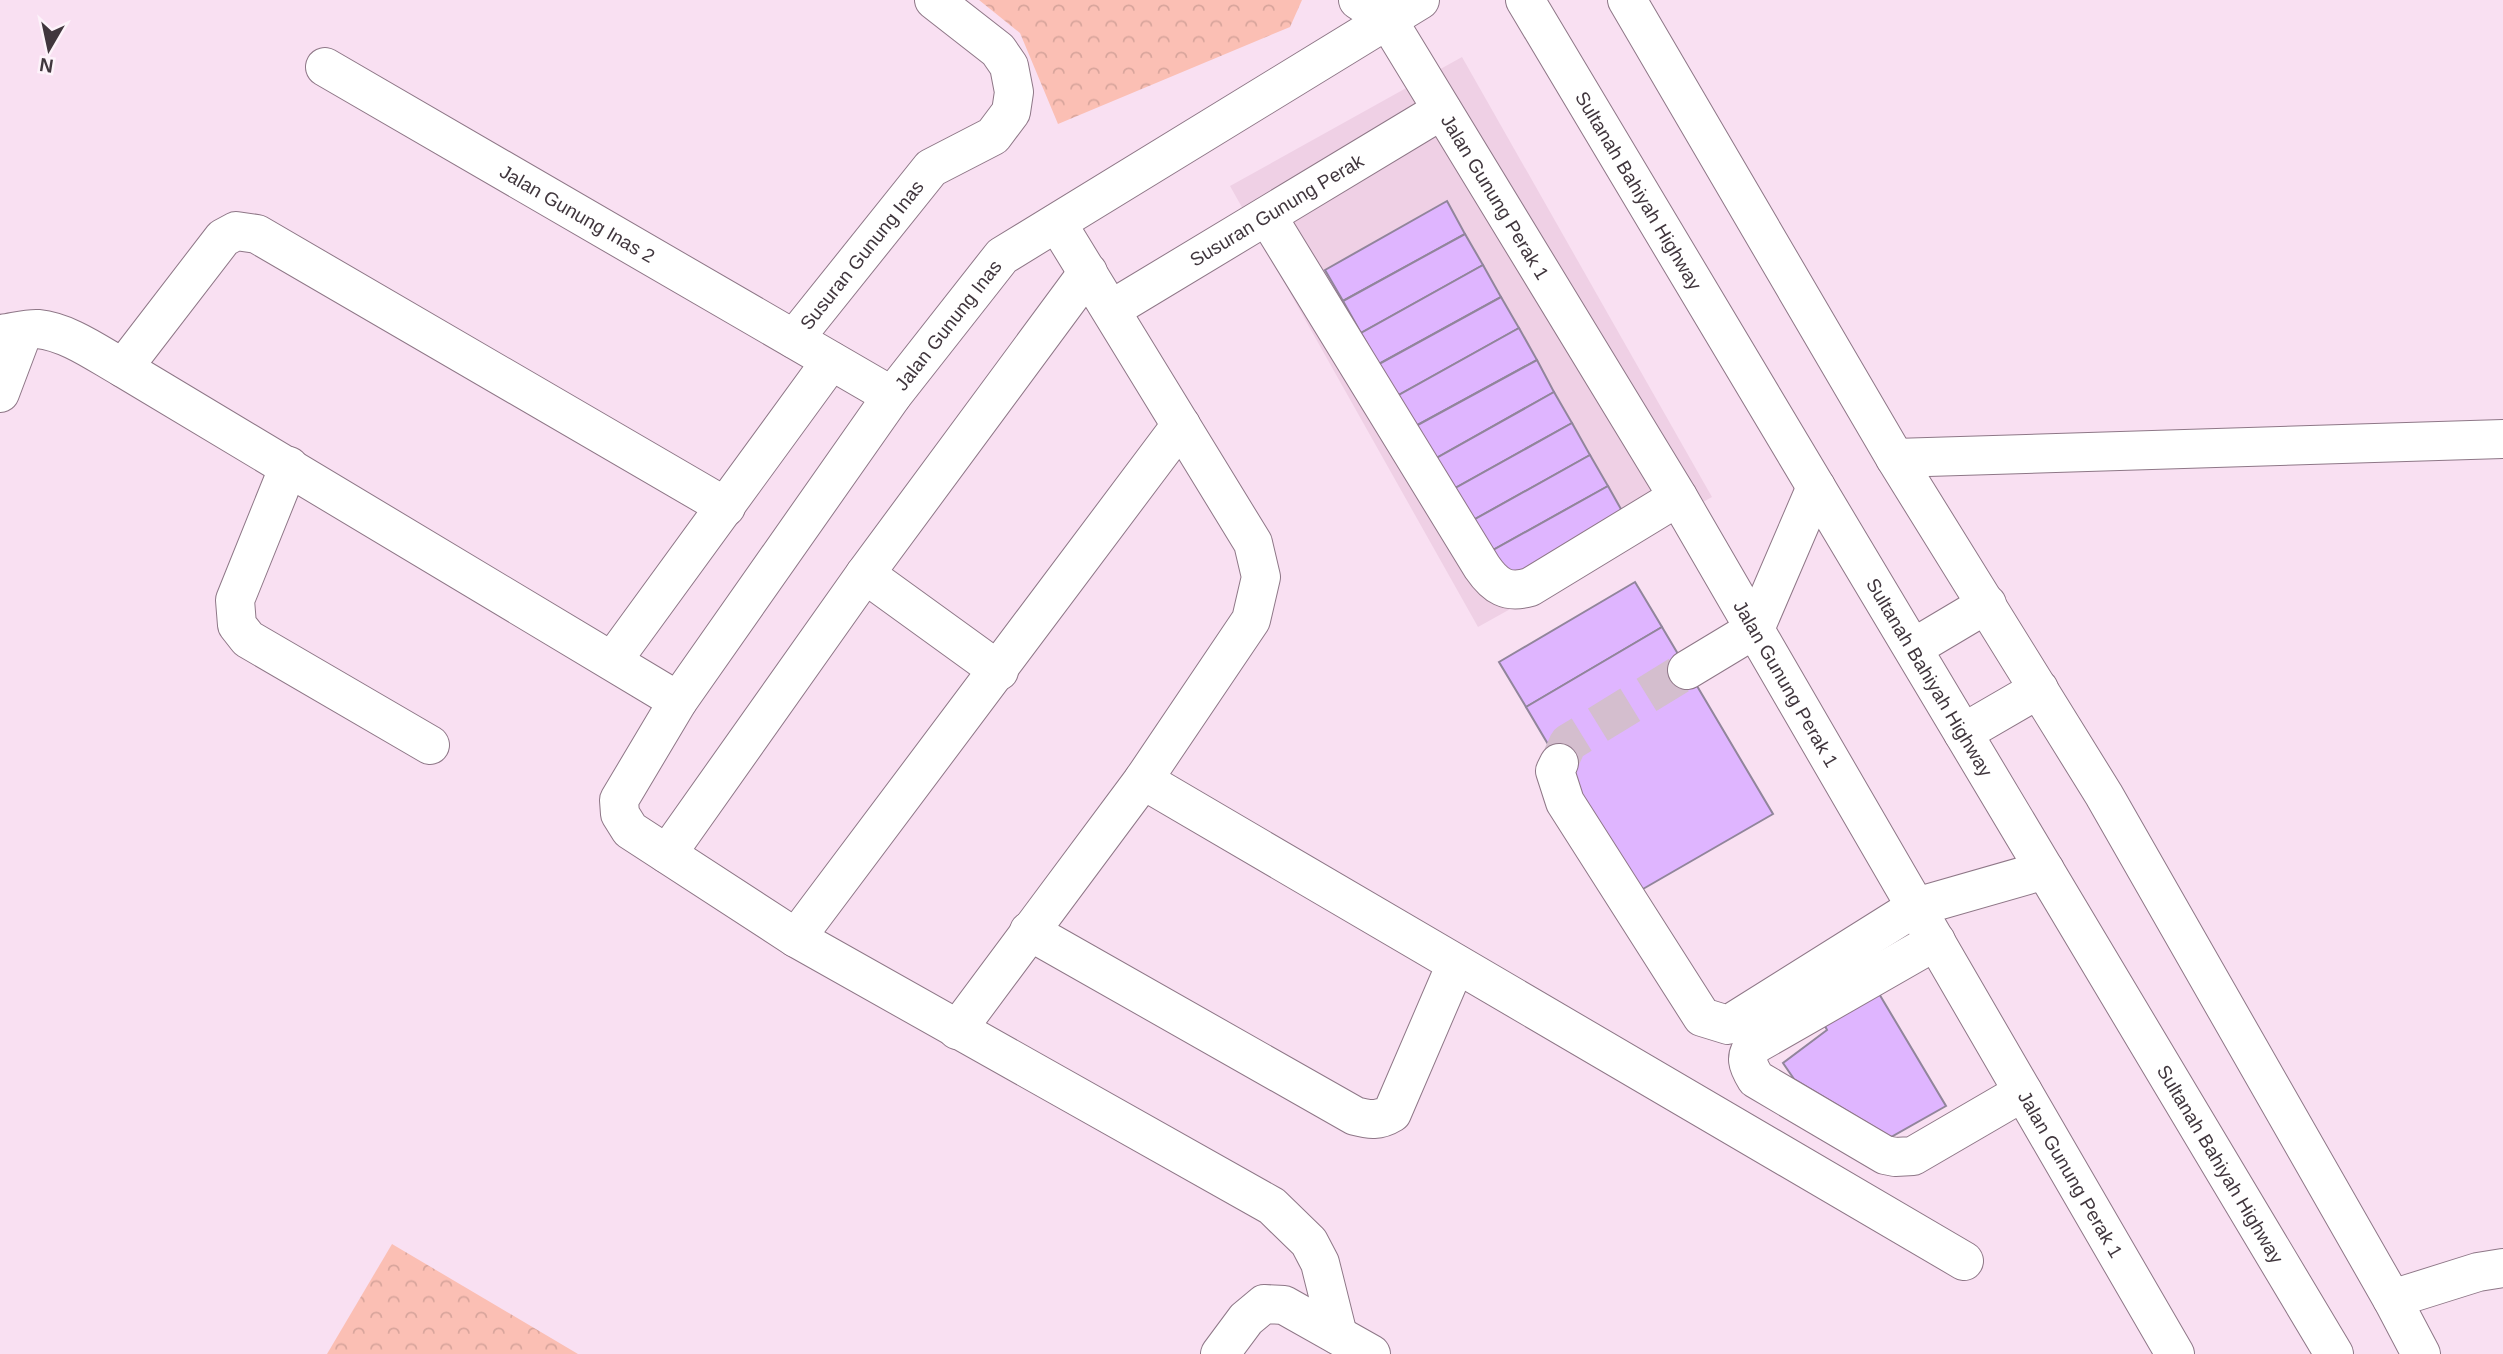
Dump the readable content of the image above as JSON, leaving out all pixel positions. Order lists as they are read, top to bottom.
{
  "streets": {
    "street": [
      "Sultanah Bahiyah Highway",
      "Jalan Gunung Perak 1",
      "Susuran Gunung Perak",
      "Jalan Gunung Inas 2",
      "Susuran Gunung Inas",
      "Jalan Gunung Inas"
    ]
  },
  "crossings": [
    ["Jalan Gunung Perak 1", "Susuran Gunung Perak"],
    ["Jalan Gunung Perak 1", "Jalan Gunung Inas"],
    ["Jalan Gunung Inas 2", "Susuran Gunung Inas"],
    ["Jalan Gunung Inas 2", "Jalan Gunung Inas"]
  ],
  "north": "bottom"
}
